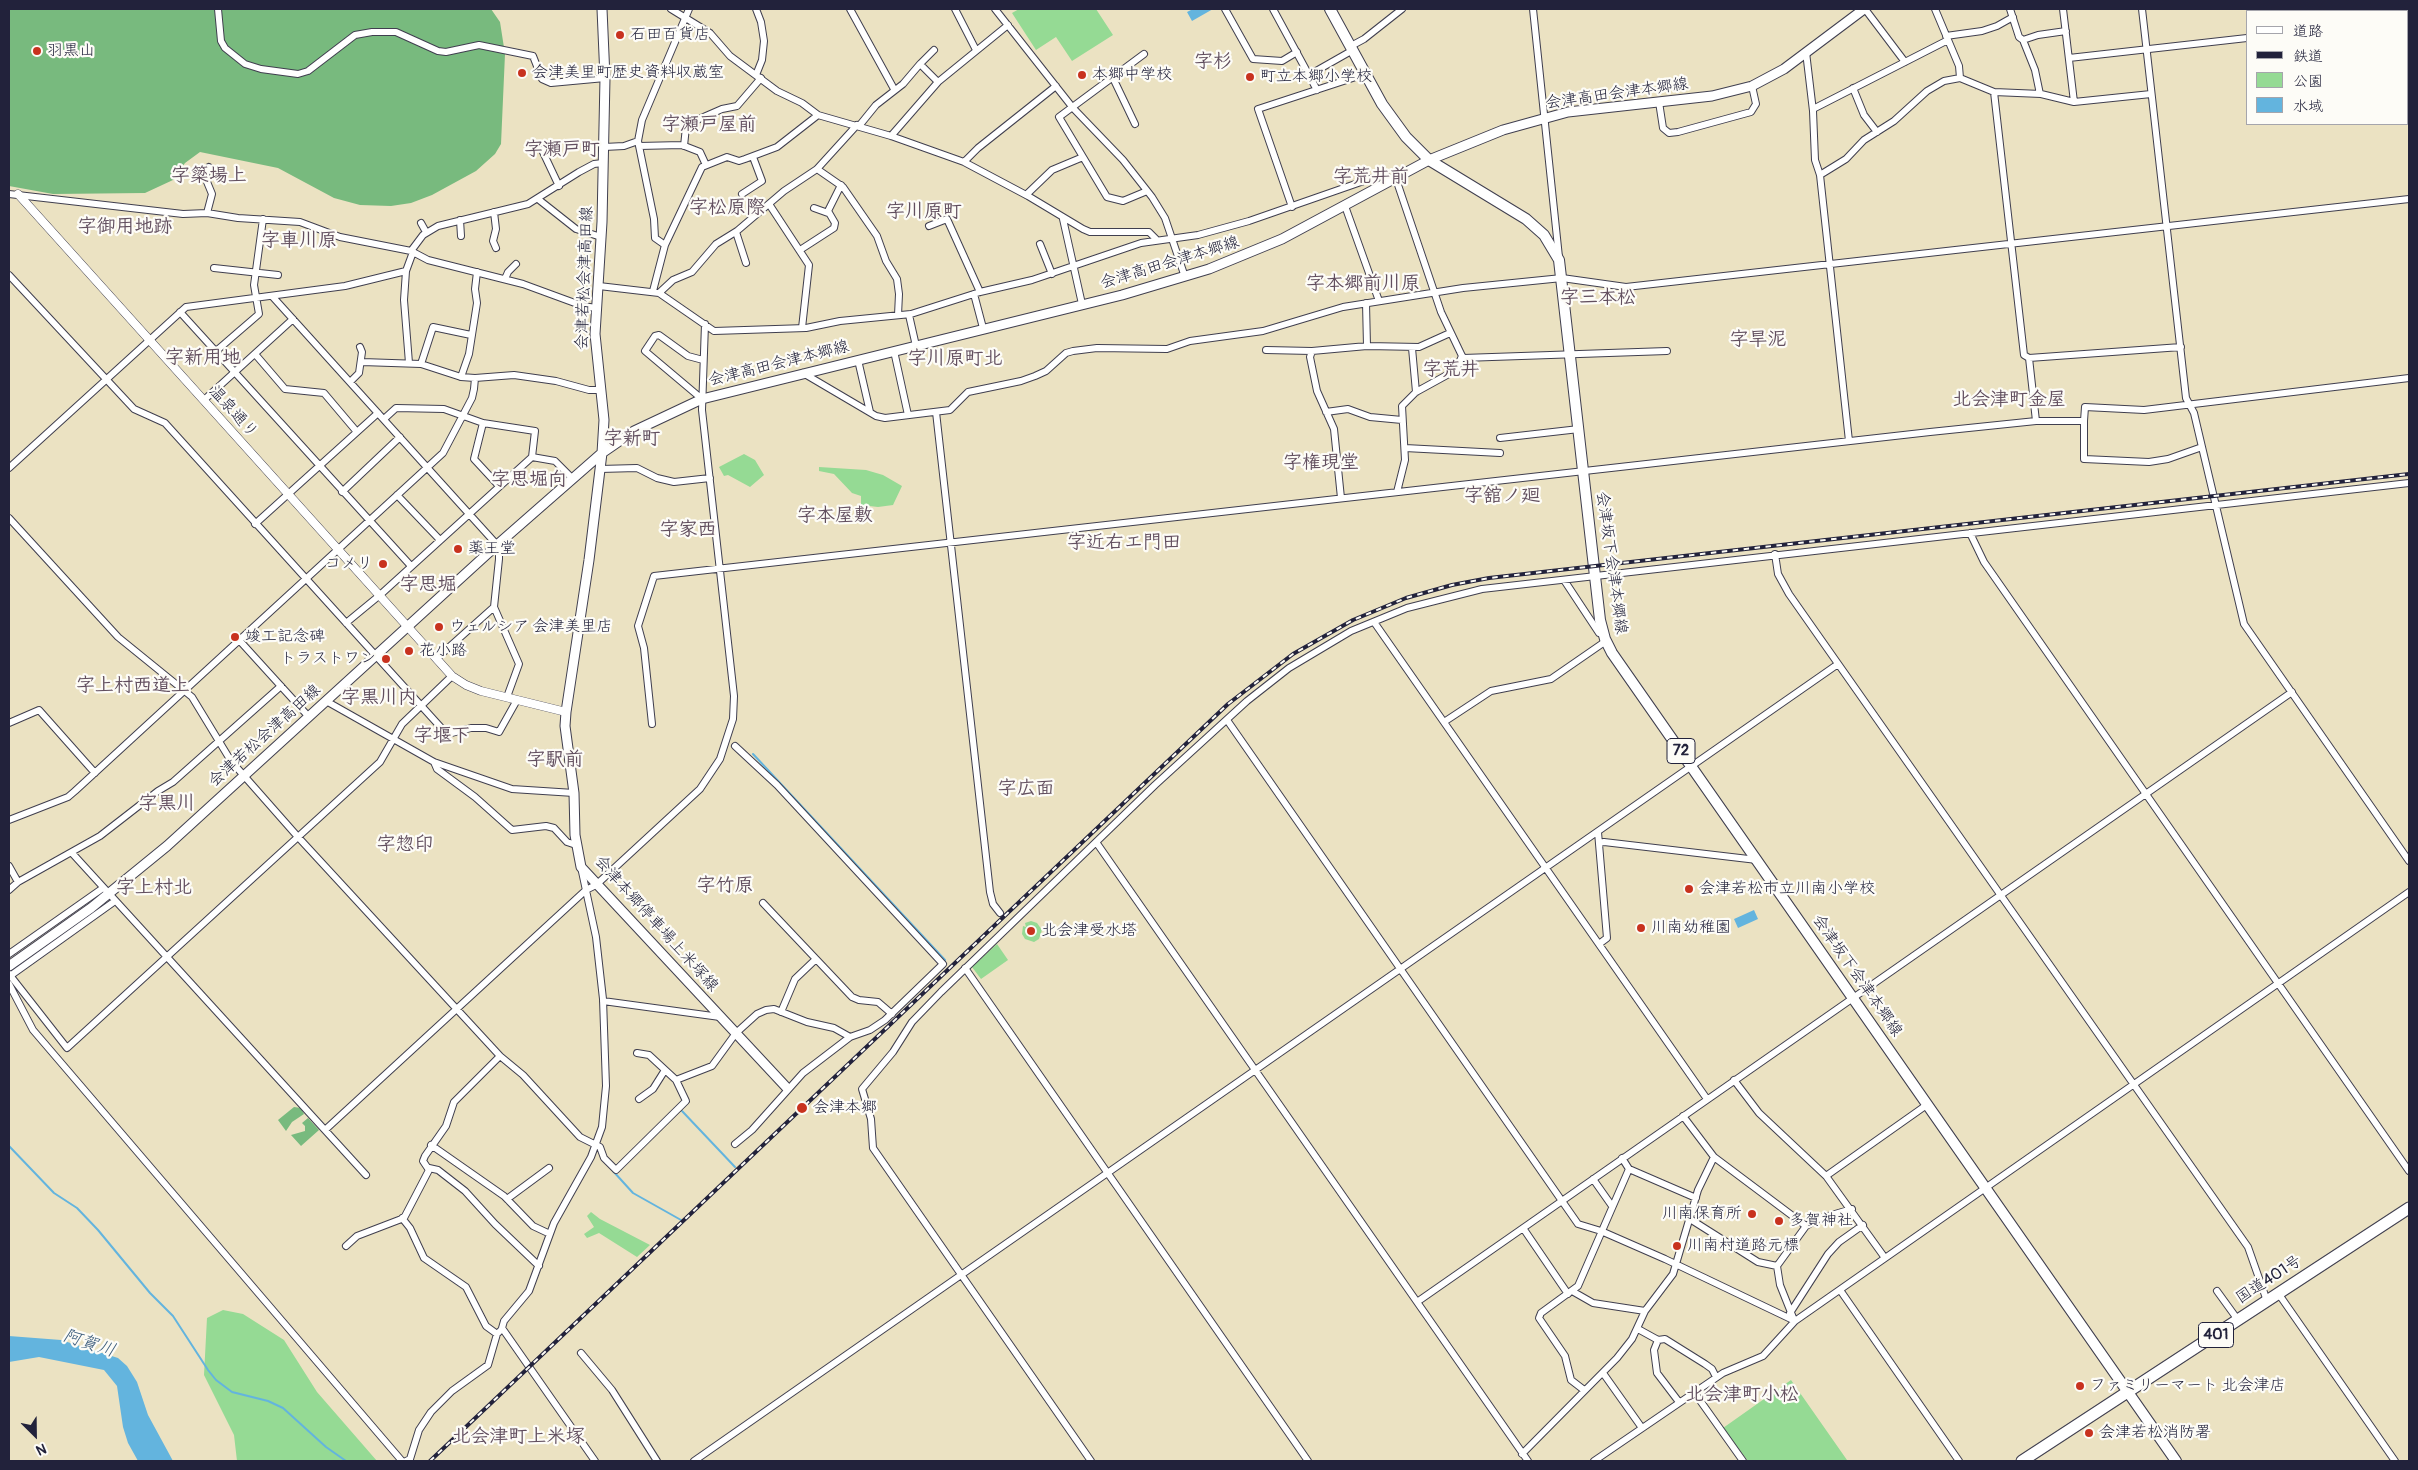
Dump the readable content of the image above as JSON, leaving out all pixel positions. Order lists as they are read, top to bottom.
{
  "streets": {
    "highway": ["国道401号", "401"],
    "main road": [
      "会津高田会津本郷線",
      "会津若松会津高田線",
      "会津坂下会津本郷線",
      "72",
      "会津本郷停車場上米塚線"
    ],
    "street": ["温泉通り"]
  },
  "crossings": [
    ["会津高田会津本郷線", "会津若松会津高田線"],
    ["会津高田会津本郷線", "会津坂下会津本郷線"],
    ["会津高田会津本郷線", "会津本郷停車場上米塚線"],
    ["会津若松会津高田線", "温泉通り"],
    ["会津若松会津高田線", "会津本郷停車場上米塚線"],
    ["会津坂下会津本郷線", "国道401号"]
  ],
  "districts": [
    "字杉",
    "字瀬戸屋前",
    "字瀬戸町",
    "字簗場上",
    "字荒井前",
    "字松原際",
    "字川原町",
    "字御用地跡",
    "字車川原",
    "字本郷前川原",
    "字三本松",
    "字旱泥",
    "字新用地",
    "字川原町北",
    "字荒井",
    "北会津町金屋",
    "字新町",
    "字権現堂",
    "字思堀向",
    "字舘ノ廻",
    "字本屋敷",
    "字家西",
    "字近右エ門田",
    "字思堀",
    "字上村西道上",
    "字黒川内",
    "字堰下",
    "字駅前",
    "字広面",
    "字黒川",
    "字惣印",
    "字竹原",
    "字上村北",
    "北会津町小松",
    "北会津町上米塚"
  ],
  "water": ["阿賀川"],
  "places": [
    "石田百貨店",
    "羽黒山",
    "会津美里町歴史資料収蔵室",
    "本郷中学校",
    "町立本郷小学校",
    "薬王堂",
    "コメリ",
    "ウェルシア 会津美里店",
    "竣工記念碑",
    "花小路",
    "トラストワン",
    "会津若松市立川南小学校",
    "川南幼稚園",
    "北会津受水塔",
    "会津本郷",
    "川南保育所",
    "多賀神社",
    "川南村道路元標",
    "ファミリーマート 北会津店",
    "会津若松消防署"
  ],
  "legend": [
    "道路",
    "鉄道",
    "公園",
    "水域"
  ],
  "north": "bottom right"
}
